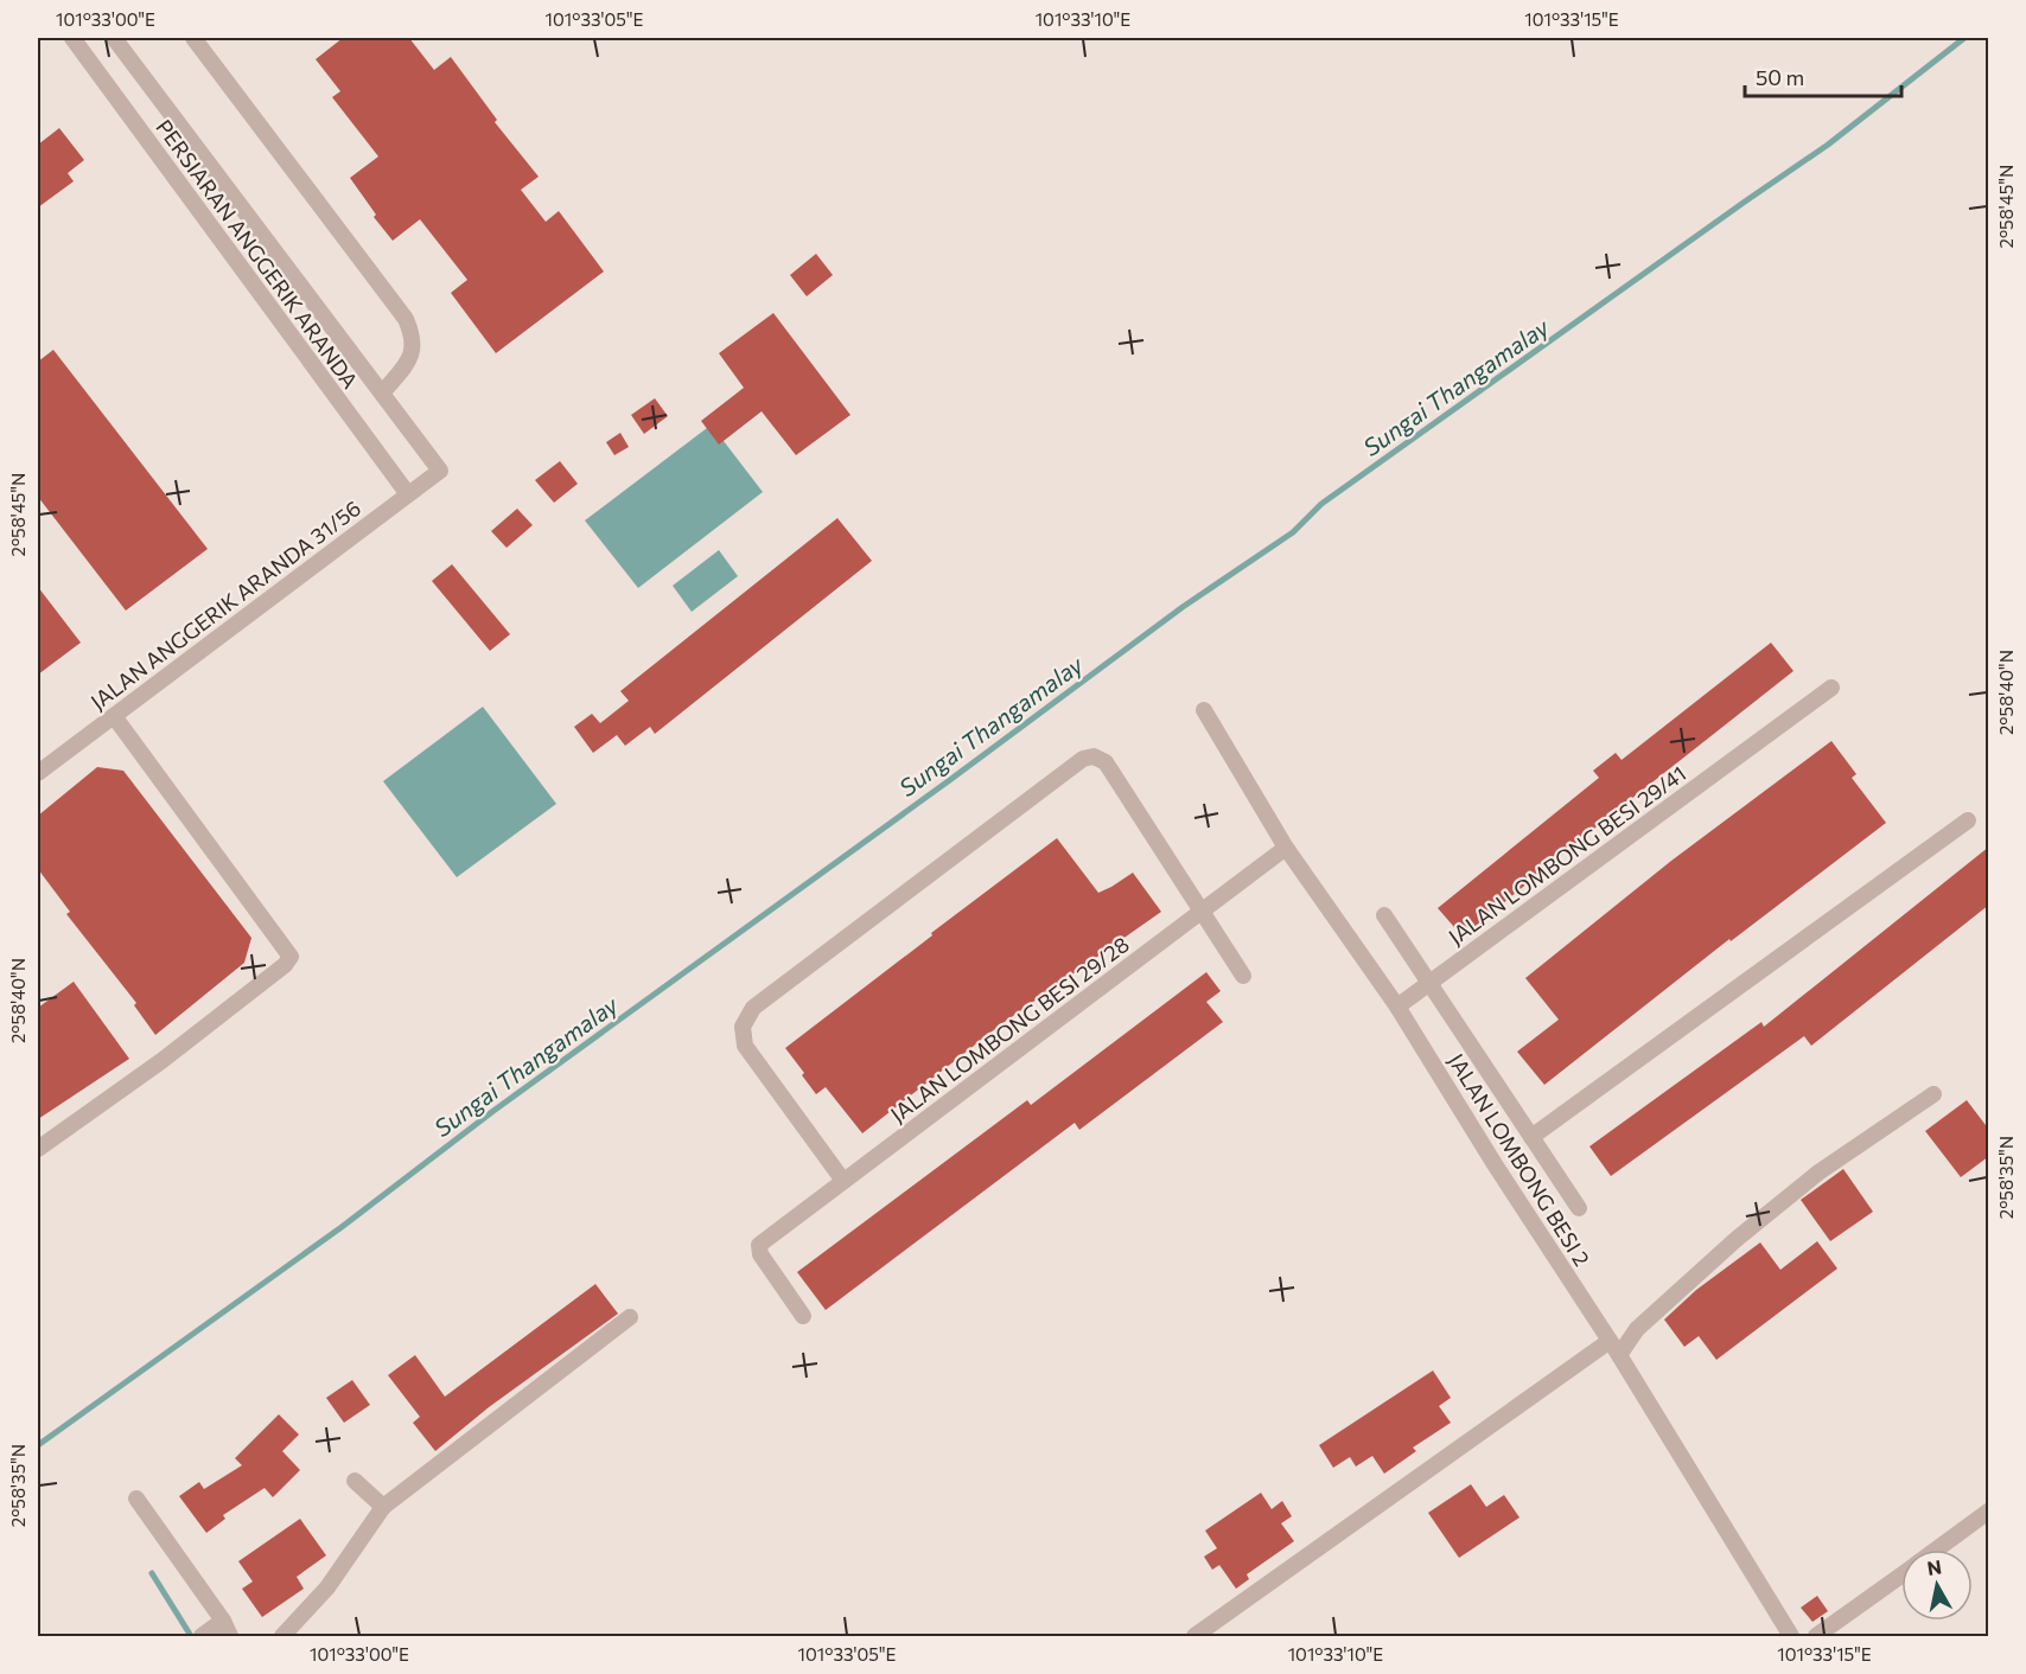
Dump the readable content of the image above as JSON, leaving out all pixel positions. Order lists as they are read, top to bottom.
{
  "streets": {
    "street": [
      "PERSIARAN ANGGERIK ARANDA",
      "JALAN ANGGERIK ARANDA 31/56",
      "JALAN LOMBONG BESI 29/41",
      "JALAN LOMBONG BESI 29/28",
      "JALAN LOMBONG BESI 2"
    ]
  },
  "crossings": [
    ["PERSIARAN ANGGERIK ARANDA", "JALAN ANGGERIK ARANDA 31/56"],
    ["JALAN LOMBONG BESI 29/41", "JALAN LOMBONG BESI 2"],
    ["JALAN LOMBONG BESI 29/28", "JALAN LOMBONG BESI 2"]
  ],
  "water": ["Sungai Thangamalay"],
  "scale_bar": "50 m",
  "north": "top",
  "coordinates": [
    "101°33'00\"E",
    "101°33'05\"E",
    "101°33'10\"E",
    "101°33'15\"E",
    "2°58'45\"N",
    "2°58'40\"N",
    "2°58'35\"N"
  ]
}
